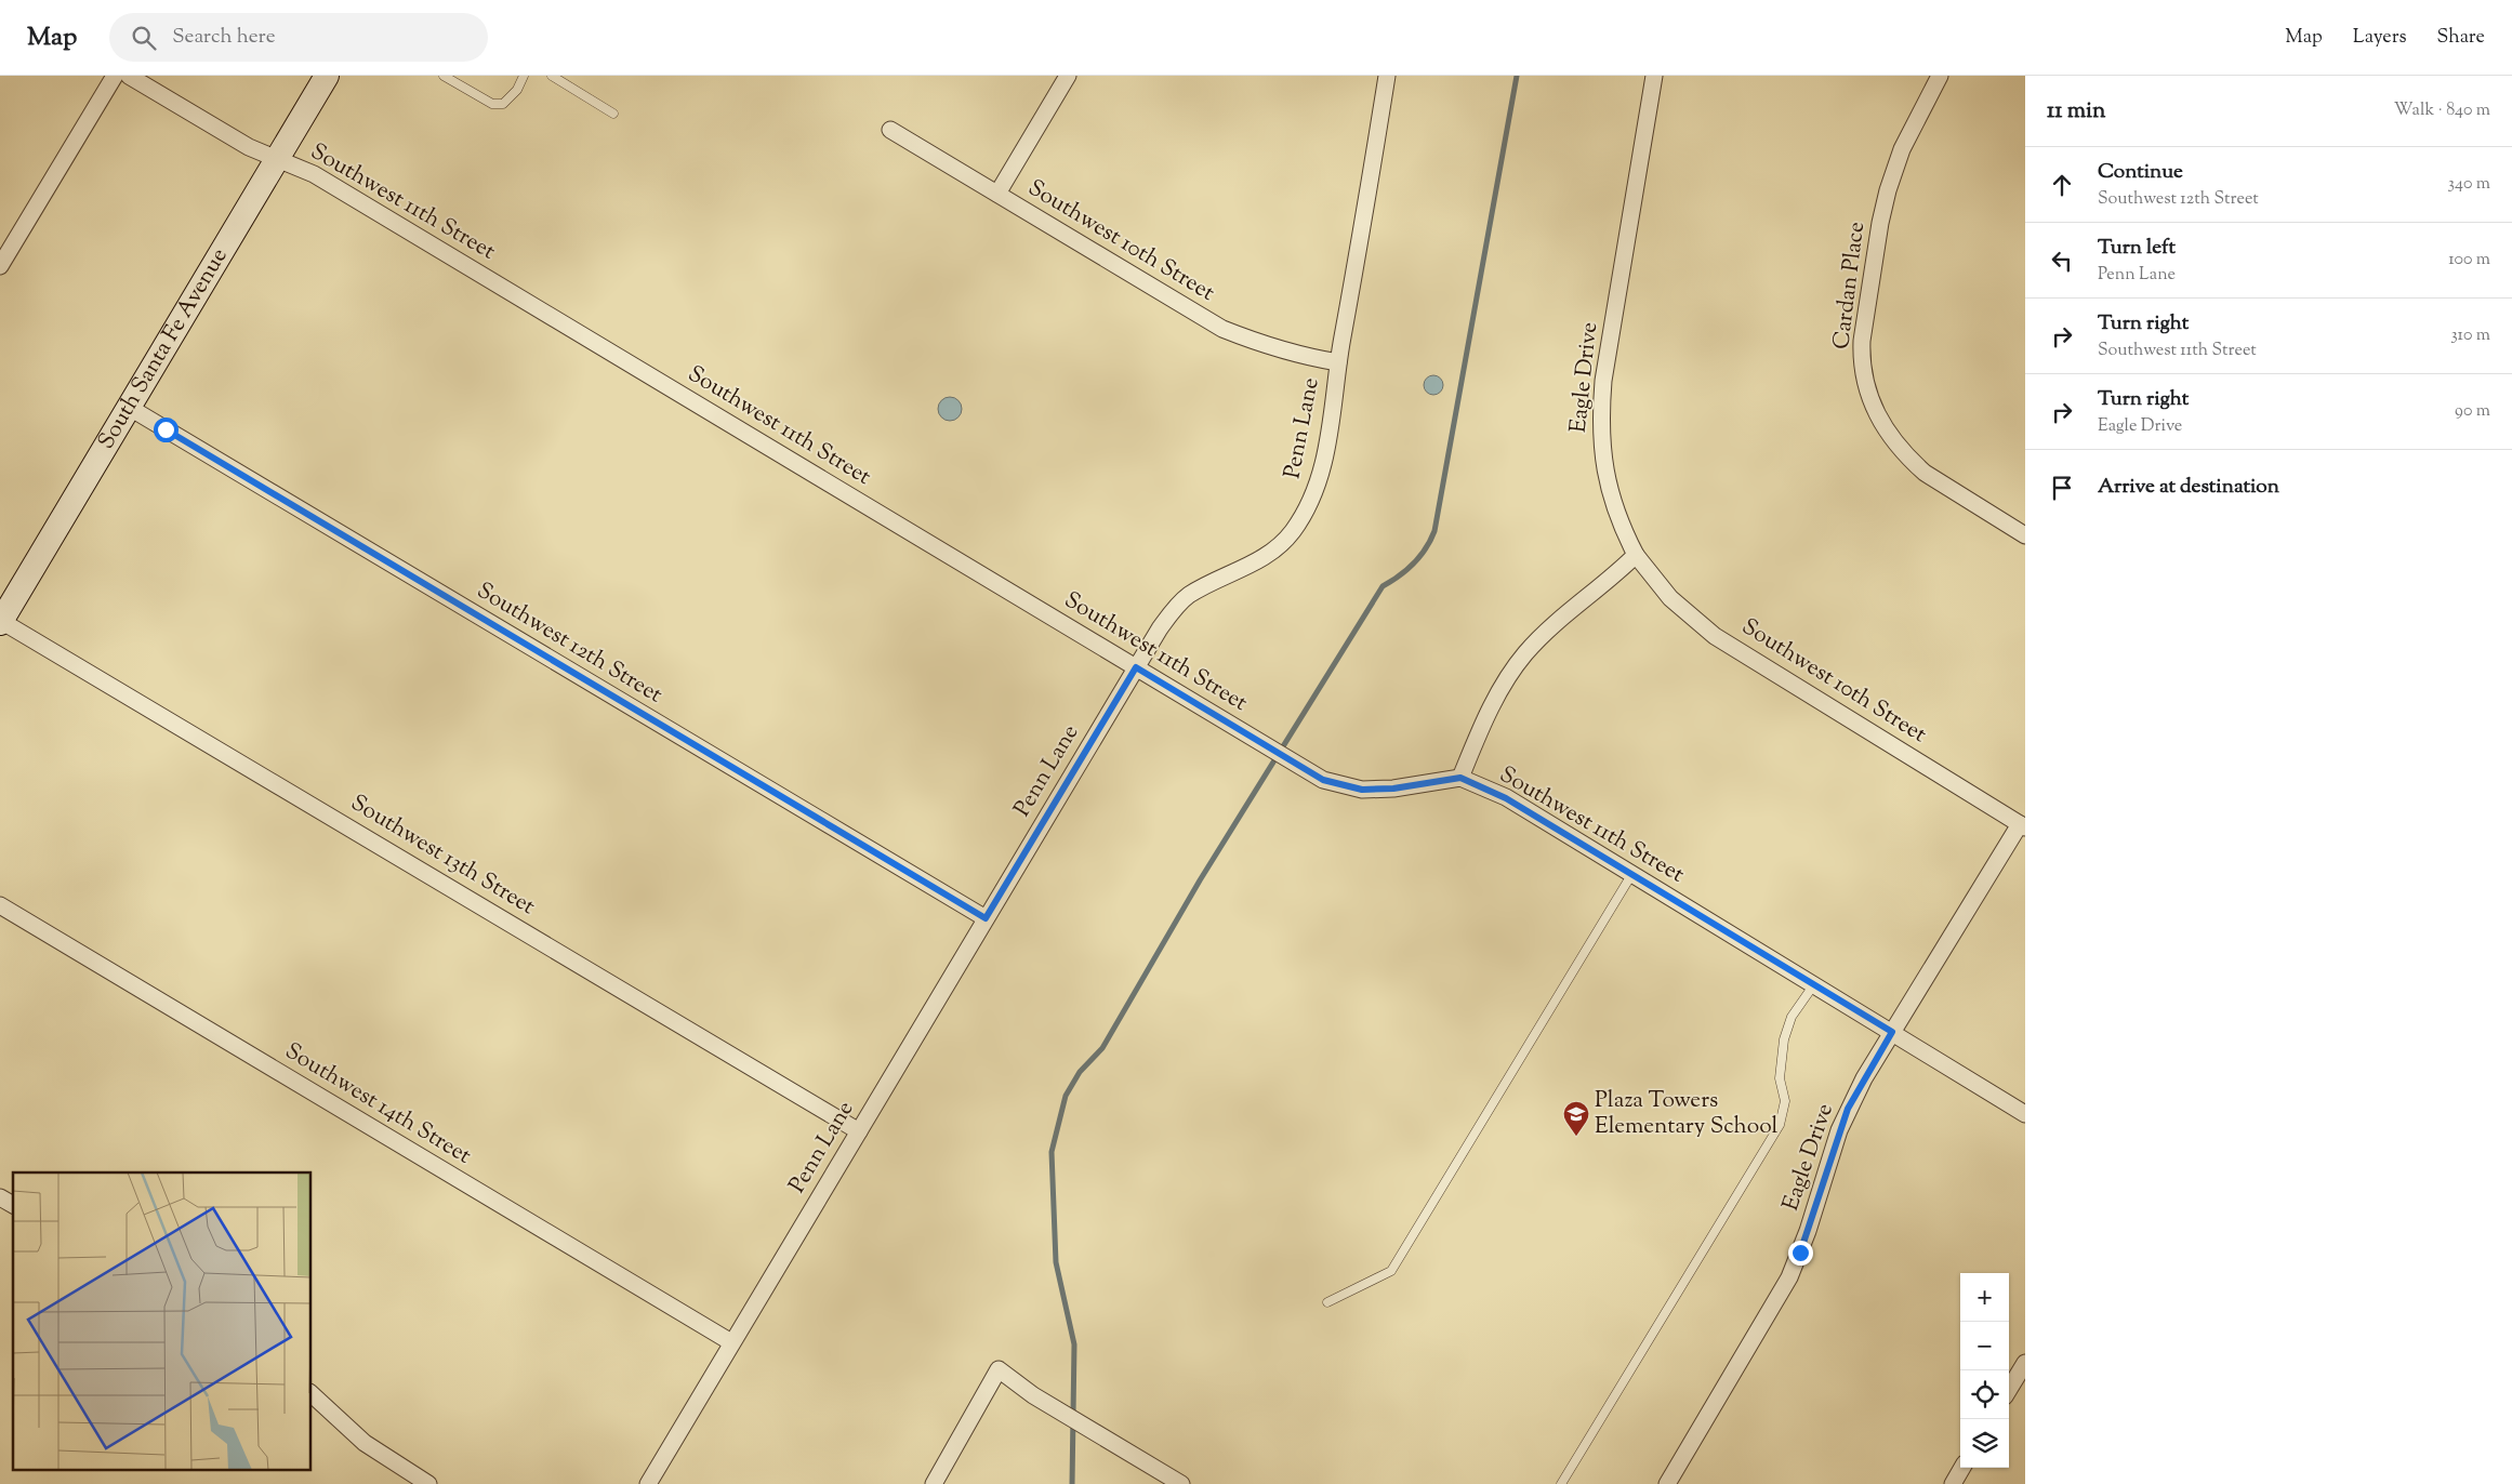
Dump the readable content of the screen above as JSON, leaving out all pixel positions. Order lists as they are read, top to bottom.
{
  "streets": {
    "main road": ["South Santa Fe Avenue"],
    "street": [
      "Southwest 11th Street",
      "Southwest 10th Street",
      "Cardan Place",
      "Eagle Drive",
      "Penn Lane",
      "Southwest 12th Street",
      "Southwest 13th Street",
      "Southwest 14th Street"
    ]
  },
  "crossings": [
    ["Southwest 11th Street", "South Santa Fe Avenue"],
    ["Southwest 11th Street", "Eagle Drive"],
    ["Southwest 11th Street", "Penn Lane"],
    ["Southwest 10th Street", "Eagle Drive"],
    ["Southwest 10th Street", "Penn Lane"],
    ["South Santa Fe Avenue", "Southwest 12th Street"],
    ["South Santa Fe Avenue", "Southwest 13th Street"],
    ["Penn Lane", "Southwest 12th Street"],
    ["Penn Lane", "Southwest 13th Street"],
    ["Penn Lane", "Southwest 14th Street"]
  ],
  "places": {
    "school or university": ["Plaza Towers Elementary School"]
  },
  "page": {
    "header": "Map",
    "search": "Search here",
    "nav": ["Map", "Layers", "Share"],
    "heading": ["11 min", "Walk · 840 m"],
    "list": [
      ["Continue", "Southwest 12th Street", "340 m"],
      ["Turn left", "Penn Lane", "100 m"],
      ["Turn right", "Southwest 11th Street", "310 m"],
      ["Turn right", "Eagle Drive", "90 m"],
      "Arrive at destination"
    ],
    "map_buttons": ["+", "−"]
  }
}
